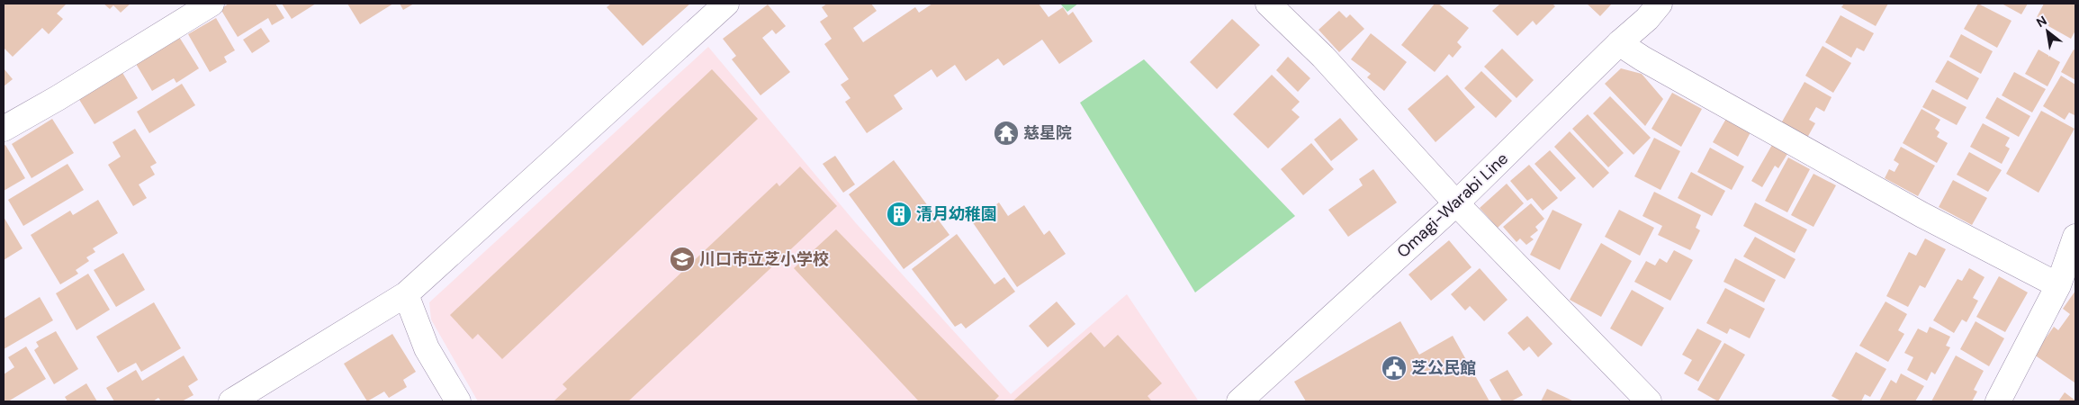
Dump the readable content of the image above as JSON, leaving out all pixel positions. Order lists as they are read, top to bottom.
{
  "streets": {
    "street": ["Omagi-Warabi Line"]
  },
  "places": {
    "temple": ["慈星院"],
    "building": ["清月幼稚園"],
    "school or university": ["川口市立芝小学校"],
    "public building": ["芝公民館"]
  },
  "north": "top left"
}
